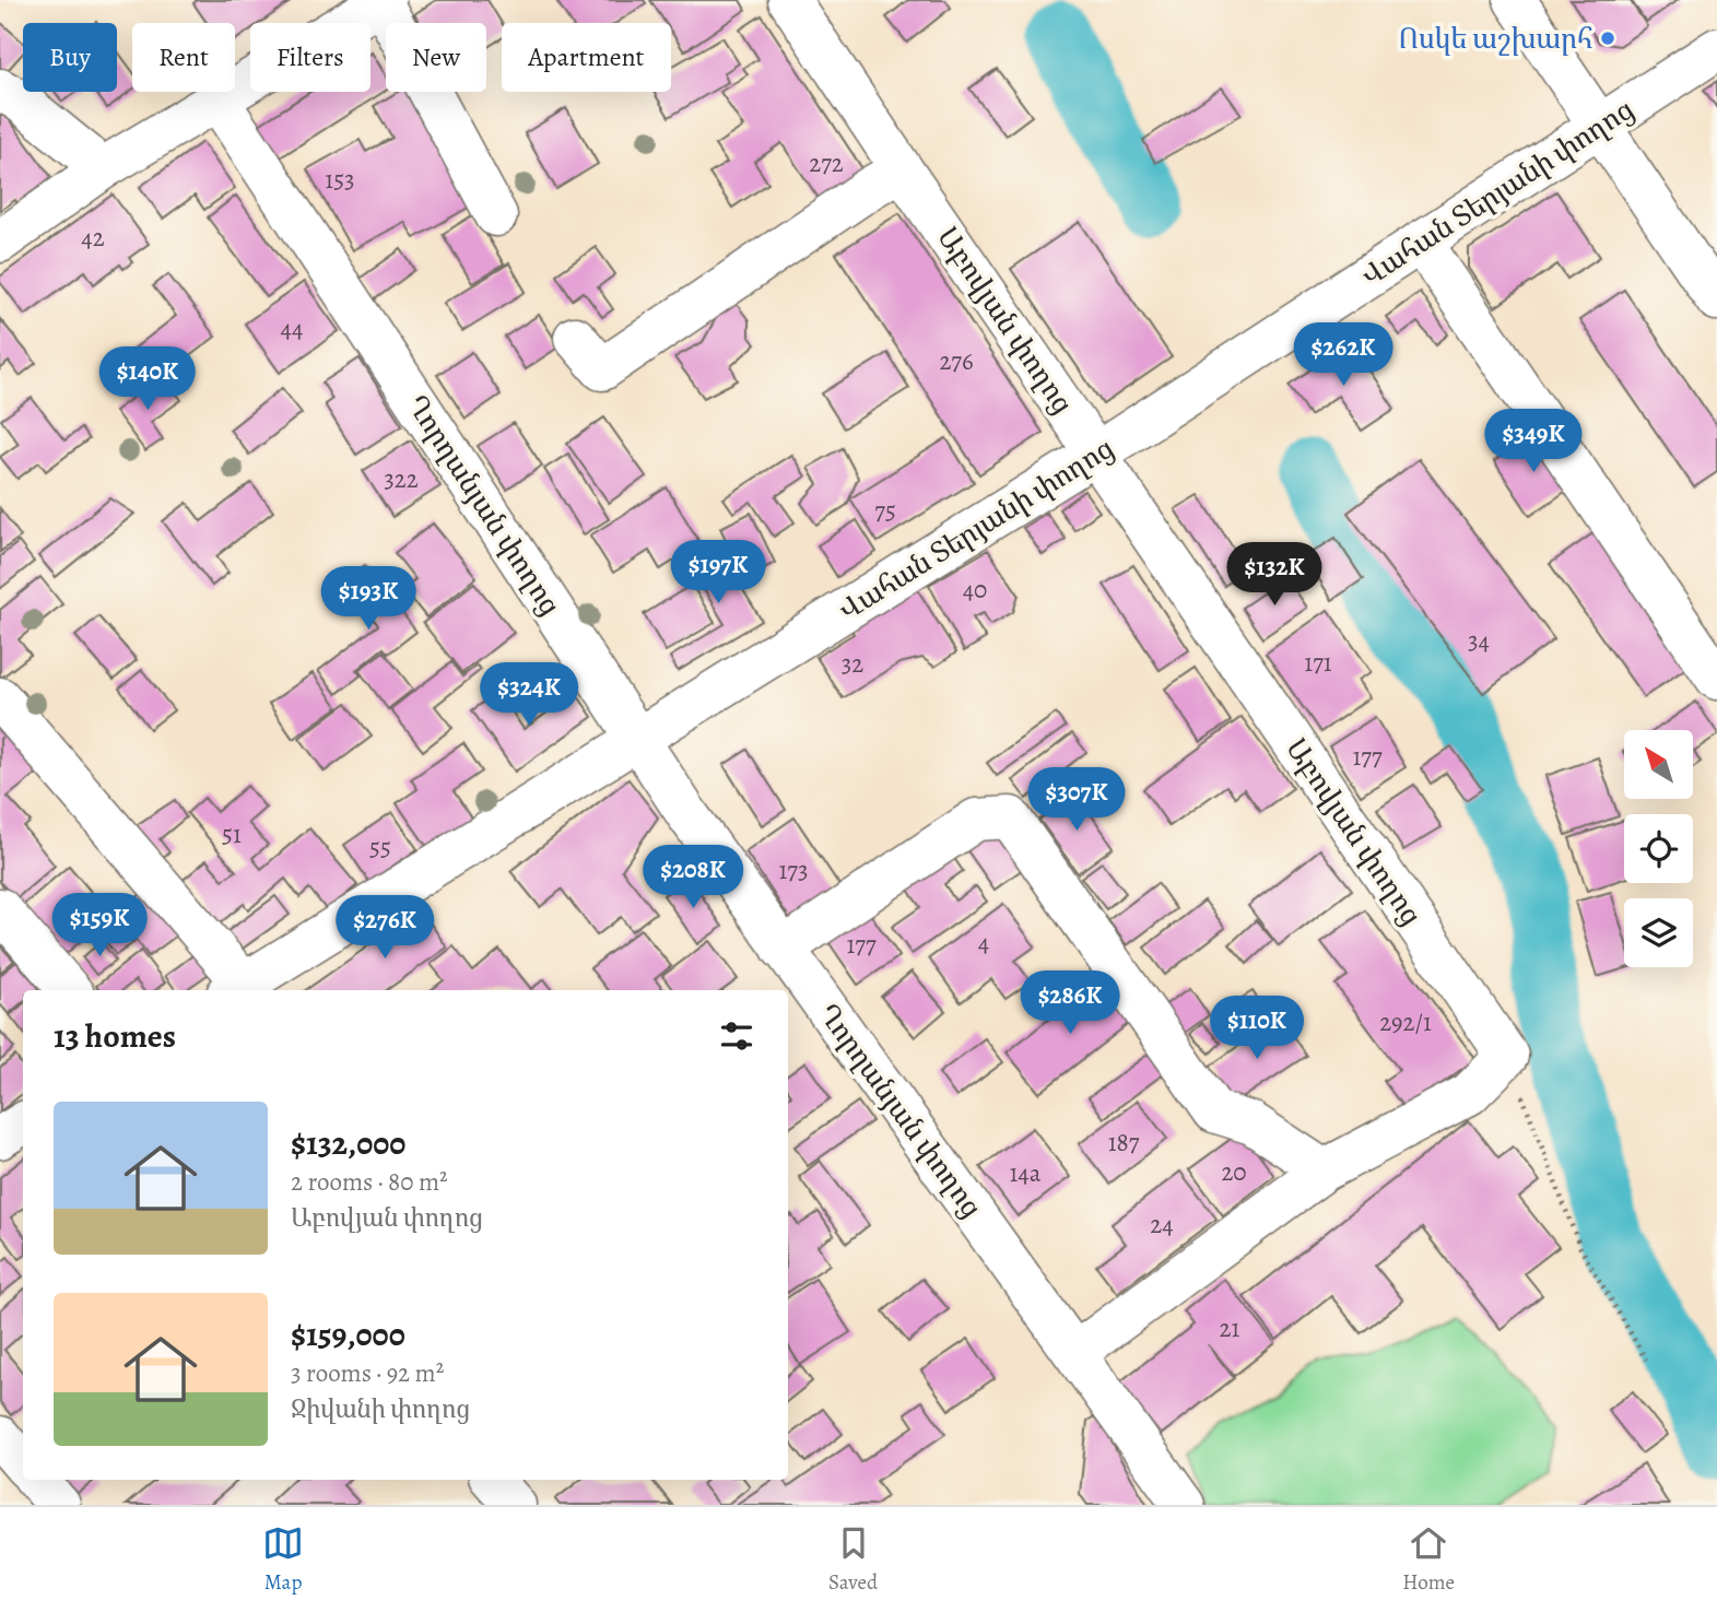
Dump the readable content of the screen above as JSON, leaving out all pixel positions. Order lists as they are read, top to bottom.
{
  "streets": {
    "street": ["Վահան Տերյանի փողոց", "Աբովյան փողոց", "Ղորղանյան փողոց"]
  },
  "crossings": [
    ["Վահան Տերյանի փողոց", "Աբովյան փողոց"],
    ["Վահան Տերյանի փողոց", "Ղորղանյան փողոց"]
  ],
  "places": ["Ոսկե աշխարհ"],
  "house_numbers": [
    "272",
    "153",
    "42",
    "44",
    "276",
    "322",
    "75",
    "40",
    "34",
    "171",
    "32",
    "177",
    "51",
    "55",
    "173",
    "4",
    "177",
    "292/1",
    "187",
    "20",
    "14a",
    "24",
    "21"
  ],
  "north": "top left",
  "page": {
    "chip": [
      "Buy",
      "Rent",
      "Filters",
      "New",
      "Apartment"
    ],
    "price": [
      "$262K",
      "$140K",
      "$349K",
      "$197K",
      "$132K",
      "$193K",
      "$324K",
      "$307K",
      "$208K",
      "$159K",
      "$276K",
      "$286K",
      "$110K"
    ],
    "heading": "13 homes",
    "list": [
      {
        "name": "$132,000",
        "note": "2 rooms · 80 m² · Աբովյան փողոց"
      },
      {
        "name": "$159,000",
        "note": "3 rooms · 92 m² · Ջիվանի փողոց"
      }
    ],
    "tabs": ["Map", "Saved", "Home"]
  }
}
